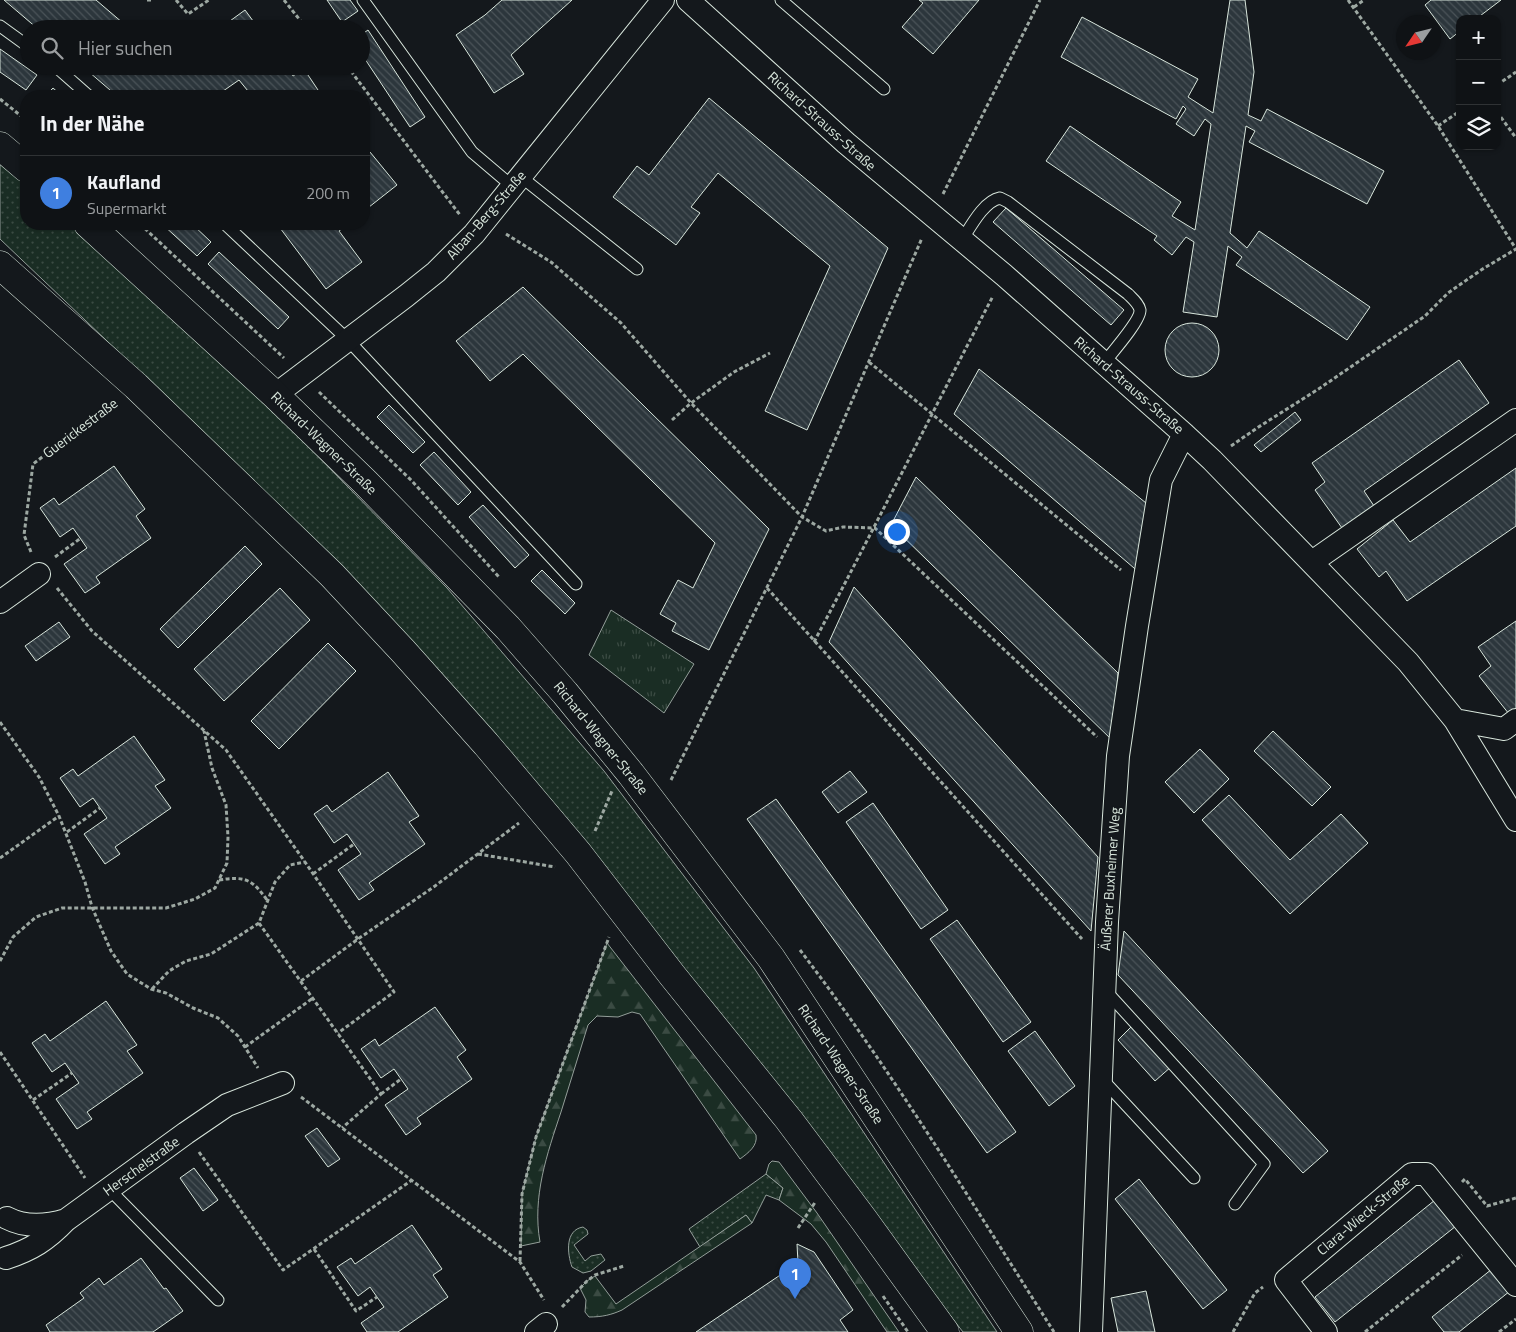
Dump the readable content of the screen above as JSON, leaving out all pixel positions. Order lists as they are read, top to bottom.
{
  "streets": {
    "main road": ["Richard-Wagner-Straße"],
    "street": [
      "Richard-Strauss-Straße",
      "Alban-Berg-Straße",
      "Äußerer Buxheimer Weg",
      "Herschelstraße",
      "Clara-Wieck-Straße"
    ],
    "path": ["Guerickestraße"]
  },
  "crossings": [
    ["Richard-Strauss-Straße", "Äußerer Buxheimer Weg"],
    ["Alban-Berg-Straße", "Richard-Wagner-Straße"]
  ],
  "north": "bottom left",
  "page": {
    "map_buttons": ["+", "−"],
    "search": "Hier suchen",
    "heading": "In der Nähe",
    "list": [
      {
        "mark": "1",
        "name": "Kaufland",
        "note": "Supermarkt",
        "value": "200 m"
      }
    ],
    "pins": "1"
  }
}
